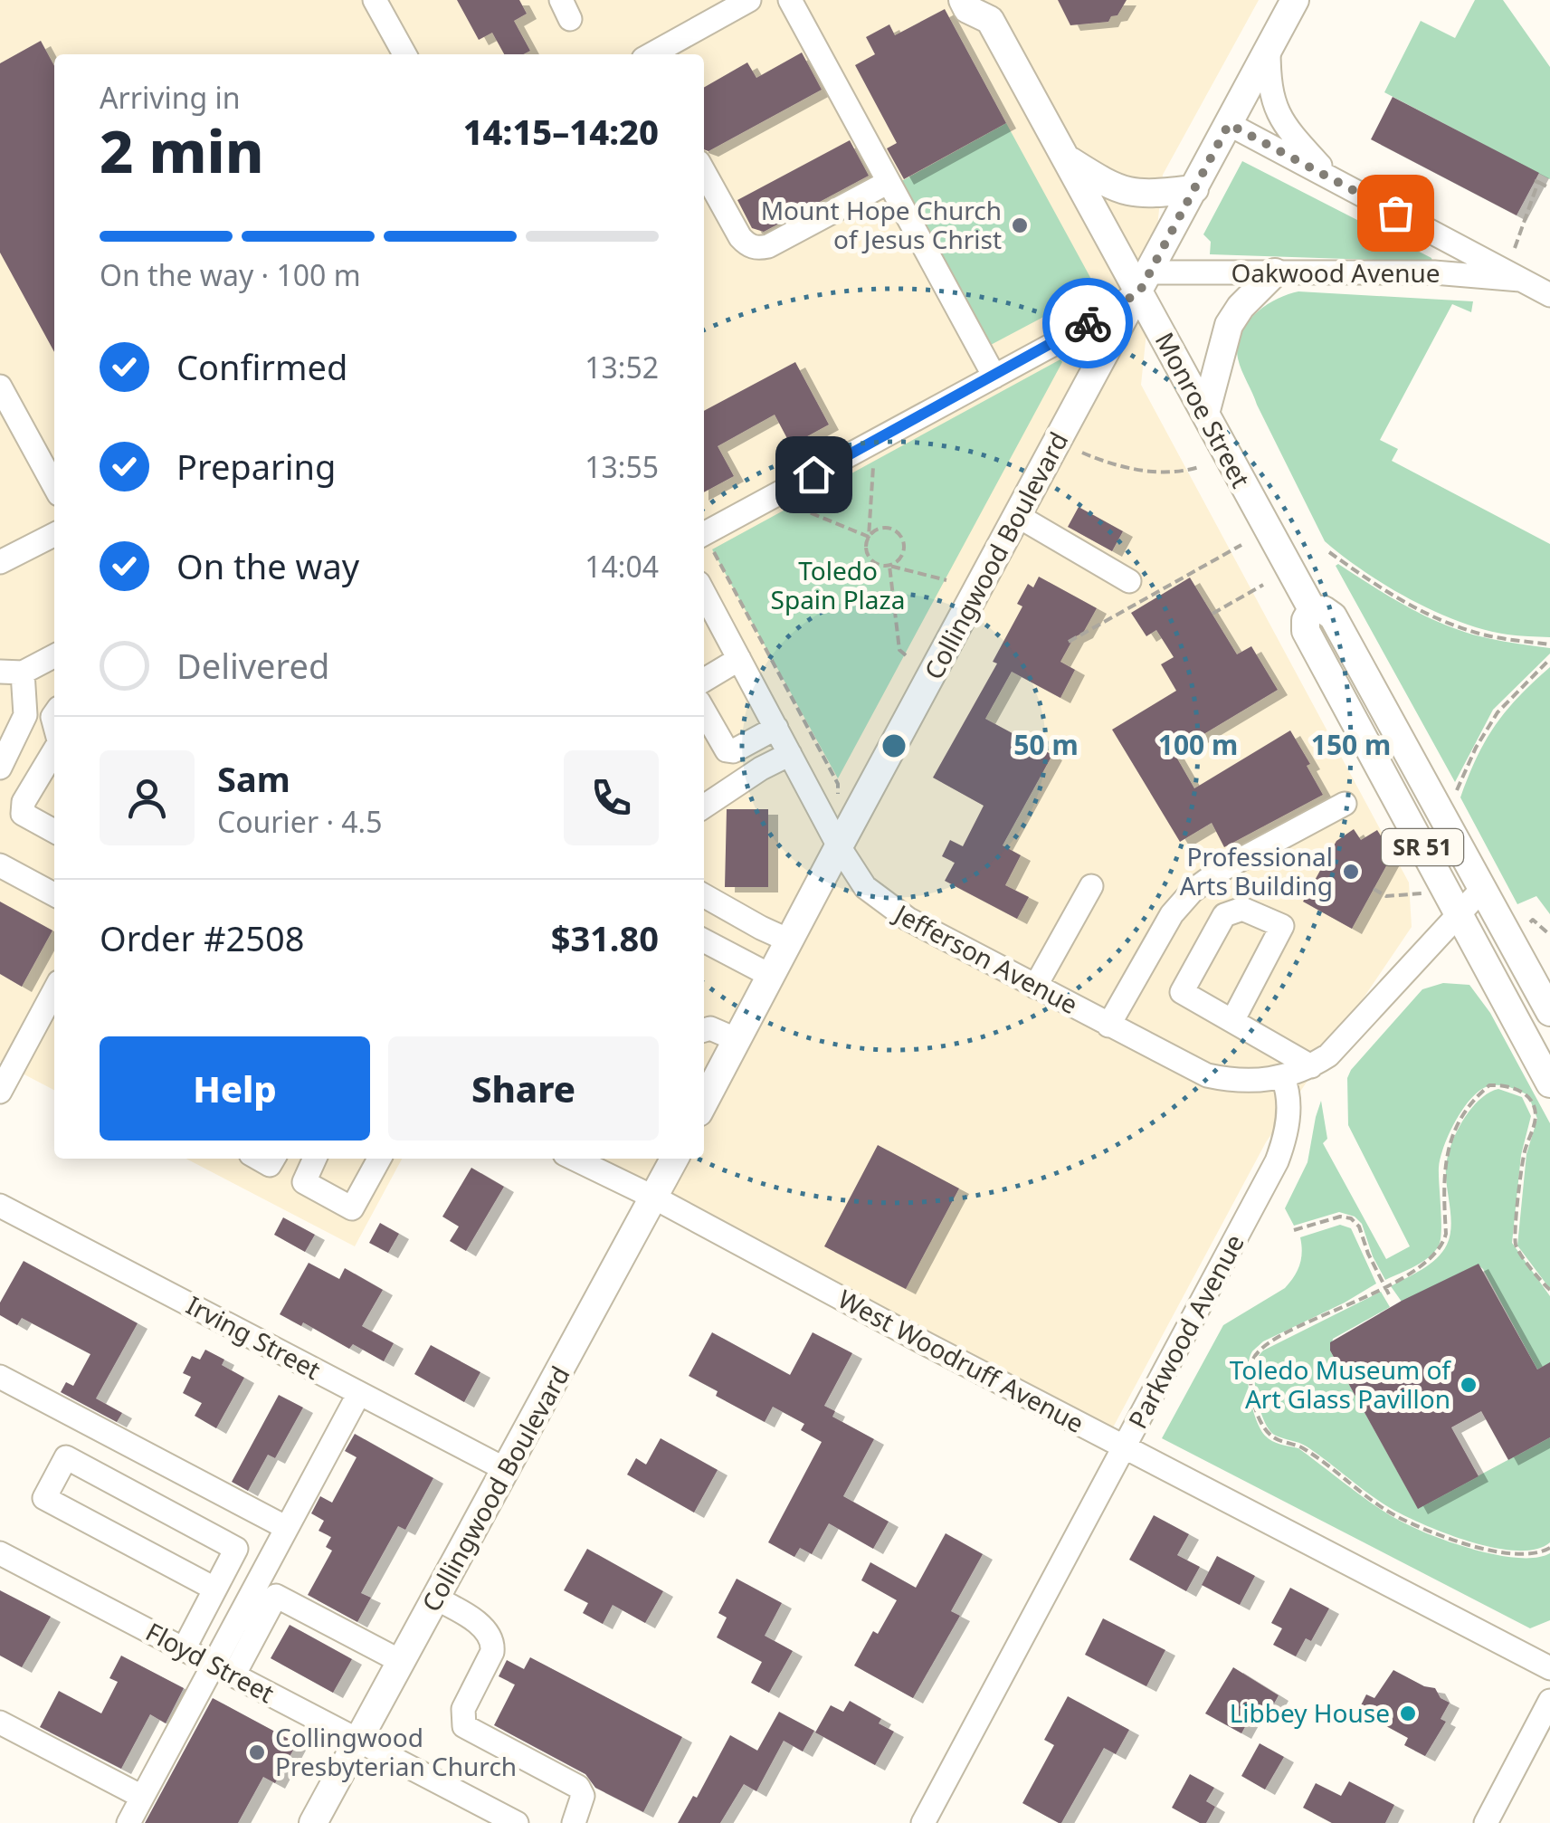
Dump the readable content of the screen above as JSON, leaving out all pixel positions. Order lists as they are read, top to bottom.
{
  "streets": {
    "main road": ["Monroe Street", "Collingwood Boulevard", "SR 51"],
    "street": [
      "Oakwood Avenue",
      "Jefferson Avenue",
      "Parkwood Avenue",
      "Irving Street",
      "West Woodruff Avenue",
      "Floyd Street"
    ]
  },
  "crossings": [
    ["Oakwood Avenue", "Monroe Street"],
    ["Oakwood Avenue", "Collingwood Boulevard"],
    ["Monroe Street", "Collingwood Boulevard"],
    ["Collingwood Boulevard", "Jefferson Avenue"],
    ["Collingwood Boulevard", "Irving Street"],
    ["Collingwood Boulevard", "West Woodruff Avenue"],
    ["Collingwood Boulevard", "Floyd Street"],
    ["Jefferson Avenue", "Parkwood Avenue"],
    ["Parkwood Avenue", "West Woodruff Avenue"]
  ],
  "parks": ["Toledo Spain Plaza"],
  "places": [
    "Mount Hope Church of Jesus Christ",
    "Professional Arts Building",
    "Toledo Museum of Art Glass Pavillon",
    "Libbey House",
    "Collingwood Presbyterian Church"
  ],
  "page": {
    "heading": ["2 min", "Arriving in", "14:15–14:20"],
    "panel": [
      "Sam",
      "Courier · 4.5",
      "Order #2508",
      "$31.80"
    ],
    "bar": "On the way · 100 m",
    "list": [
      ["Confirmed", "13:52"],
      ["Preparing", "13:55"],
      ["On the way", "14:04"],
      "Delivered"
    ],
    "buttons": ["Help", "Share"]
  },
  "rings": ["50 m", "100 m", "150 m"]
}
